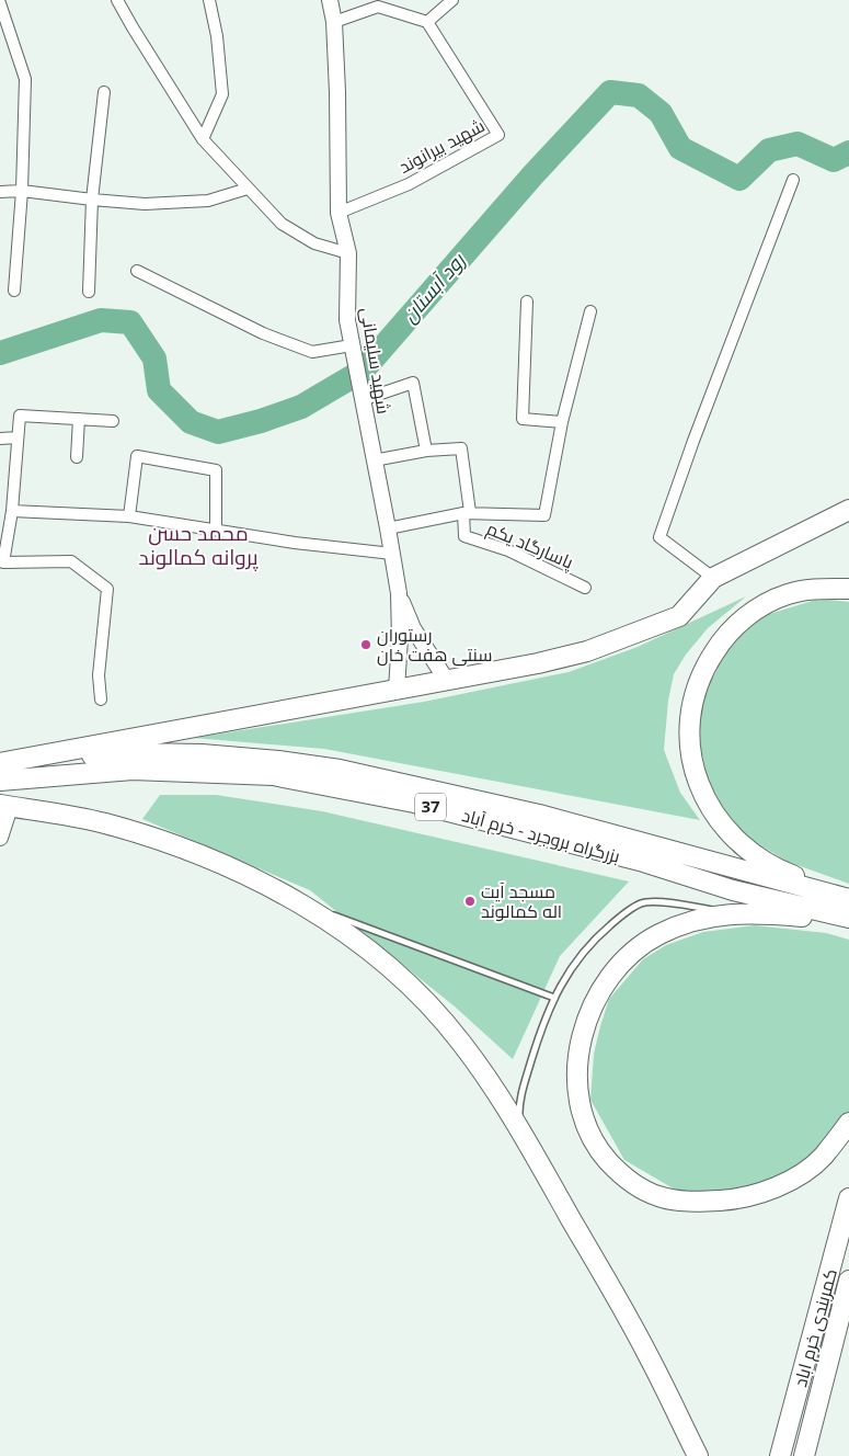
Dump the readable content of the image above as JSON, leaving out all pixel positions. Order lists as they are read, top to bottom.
{
  "streets": {
    "highway": ["37", "بزرگراه بروجرد - خرم آباد", "کمربندی خرم اباد"],
    "street": ["شهید بیرانوند", "شهید سلیمانی", "پاسارگاد یکم"]
  },
  "crossings": [
    ["شهید بیرانوند", "شهید سلیمانی"],
    ["شهید سلیمانی", "37"],
    ["37", "بزرگراه بروجرد - خرم آباد"]
  ],
  "districts": ["محمد حسن پروانه کمالوند"],
  "water": ["رود آبستان"],
  "places": ["رستوران سنتی هفت خان", "مسجد آیت اله کمالوند"]
}
